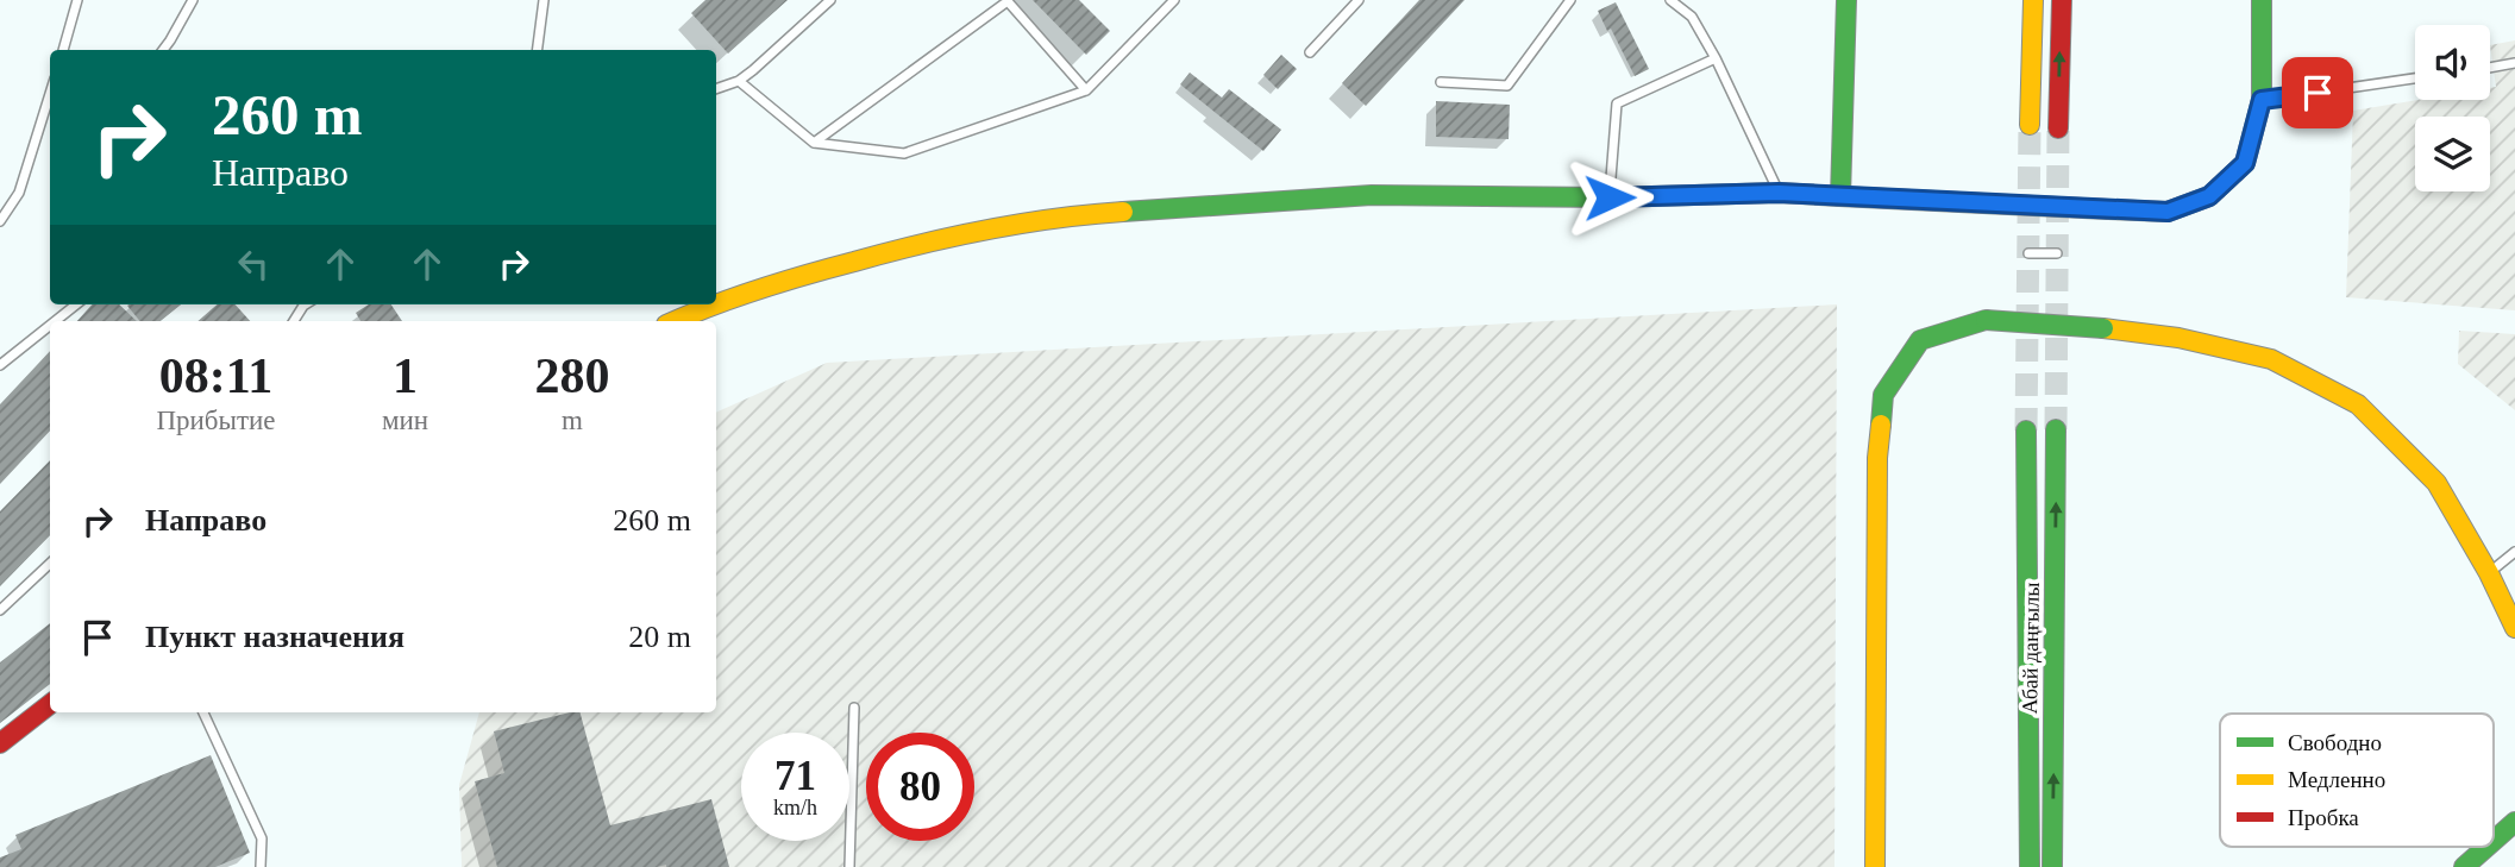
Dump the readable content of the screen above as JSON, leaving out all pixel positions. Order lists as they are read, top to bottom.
{
  "streets": {
    "main road": ["Абай даңғылы"]
  },
  "legend": ["Свободно", "Медленно", "Пробка"],
  "page": {
    "turn": ["260 m", "Направо"],
    "eta": [
      "08:11",
      "Прибытие",
      "1",
      "мин",
      "280",
      "m"
    ],
    "list": [
      {
        "name": "Направо",
        "value": "260 m"
      },
      {
        "name": "Пункт назначения",
        "value": "20 m"
      }
    ],
    "speed": "71 km/h",
    "limit": "80"
  }
}
